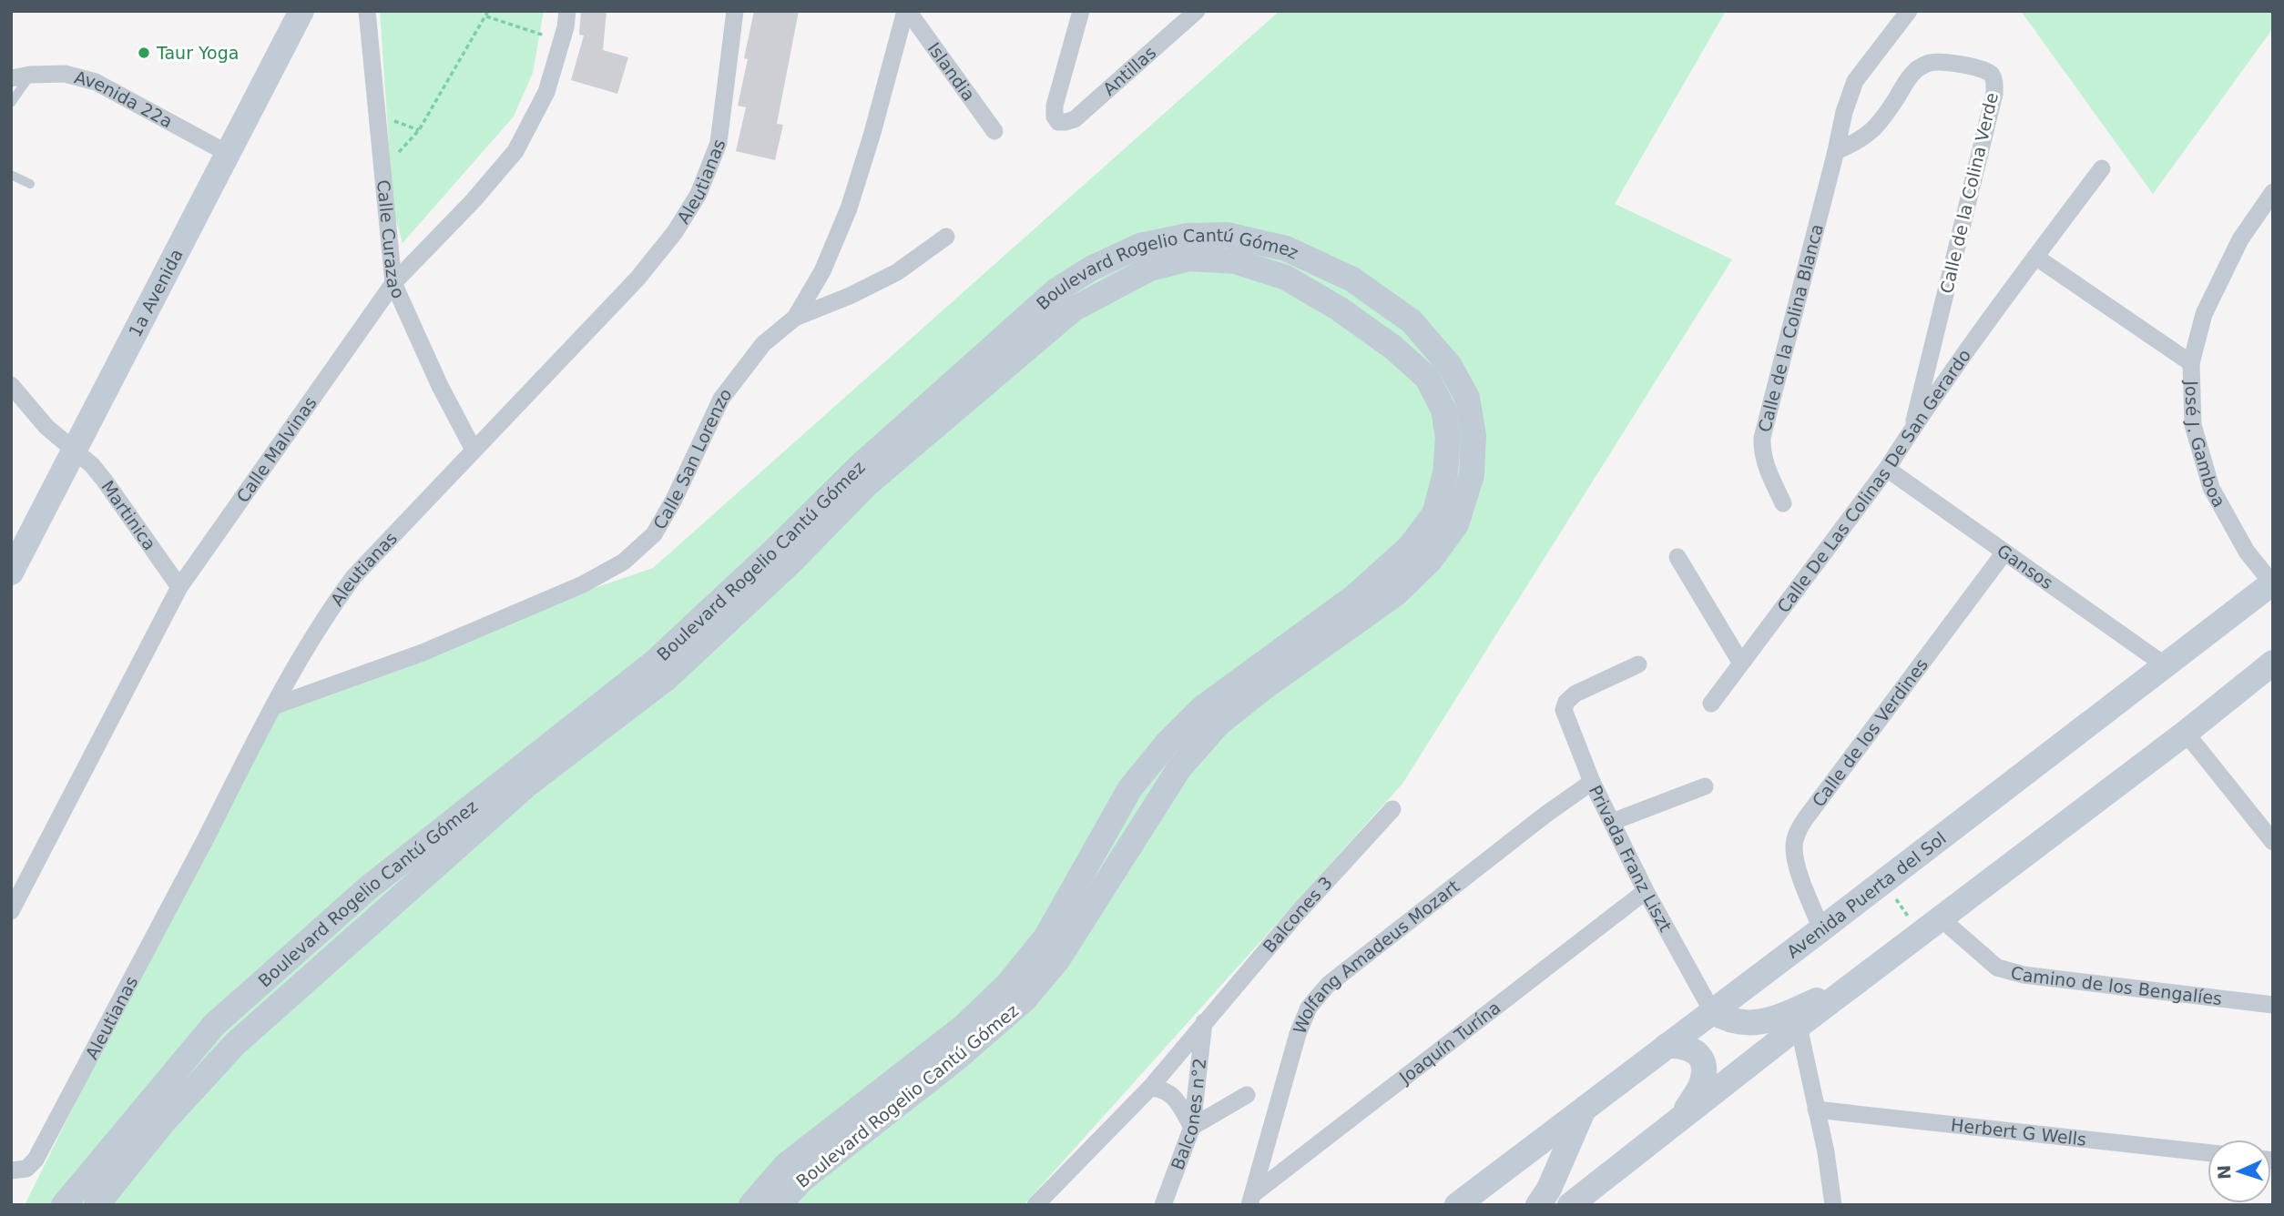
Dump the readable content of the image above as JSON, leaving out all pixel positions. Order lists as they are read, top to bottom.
{
  "streets": {
    "main road": ["Boulevard Rogelio Cantú Gómez", "1a Avenida", "Avenida Puerta del Sol"],
    "street": [
      "Antillas",
      "Islandia",
      "Avenida 22a",
      "Aleutianas",
      "Calle de la Colina Verde",
      "Calle Curazao",
      "Calle de la Colina Blanca",
      "José J. Gamboa",
      "Calle Malvinas",
      "Calle San Lorenzo",
      "Calle De Las Colinas De San Gerardo",
      "Martinica",
      "Gansos",
      "Calle de los Verdines",
      "Privada Franz Liszt",
      "Balcones 3",
      "Wolfang Amadeus Mozart",
      "Camino de los Bengalíes",
      "Joaquín Turína",
      "Balcones n°2",
      "Herbert G Wells"
    ]
  },
  "crossings": [
    ["Islandia", "Calle San Lorenzo"],
    ["Avenida 22a", "1a Avenida"],
    ["Aleutianas", "Calle Curazao"],
    ["Aleutianas", "Calle San Lorenzo"],
    ["Calle de la Colina Verde", "Calle de la Colina Blanca"],
    ["Calle de la Colina Verde", "Calle De Las Colinas De San Gerardo"],
    ["Calle Curazao", "Calle Malvinas"],
    ["1a Avenida", "Martinica"],
    ["José J. Gamboa", "Avenida Puerta del Sol"],
    ["Calle Malvinas", "Martinica"],
    ["Calle De Las Colinas De San Gerardo", "Gansos"],
    ["Gansos", "Calle de los Verdines"],
    ["Gansos", "Avenida Puerta del Sol"],
    ["Calle de los Verdines", "Avenida Puerta del Sol"],
    ["Privada Franz Liszt", "Avenida Puerta del Sol"],
    ["Privada Franz Liszt", "Wolfang Amadeus Mozart"],
    ["Privada Franz Liszt", "Joaquín Turína"],
    ["Balcones 3", "Balcones n°2"],
    ["Wolfang Amadeus Mozart", "Joaquín Turína"]
  ],
  "places": ["Taur Yoga"],
  "north": "left"
}
